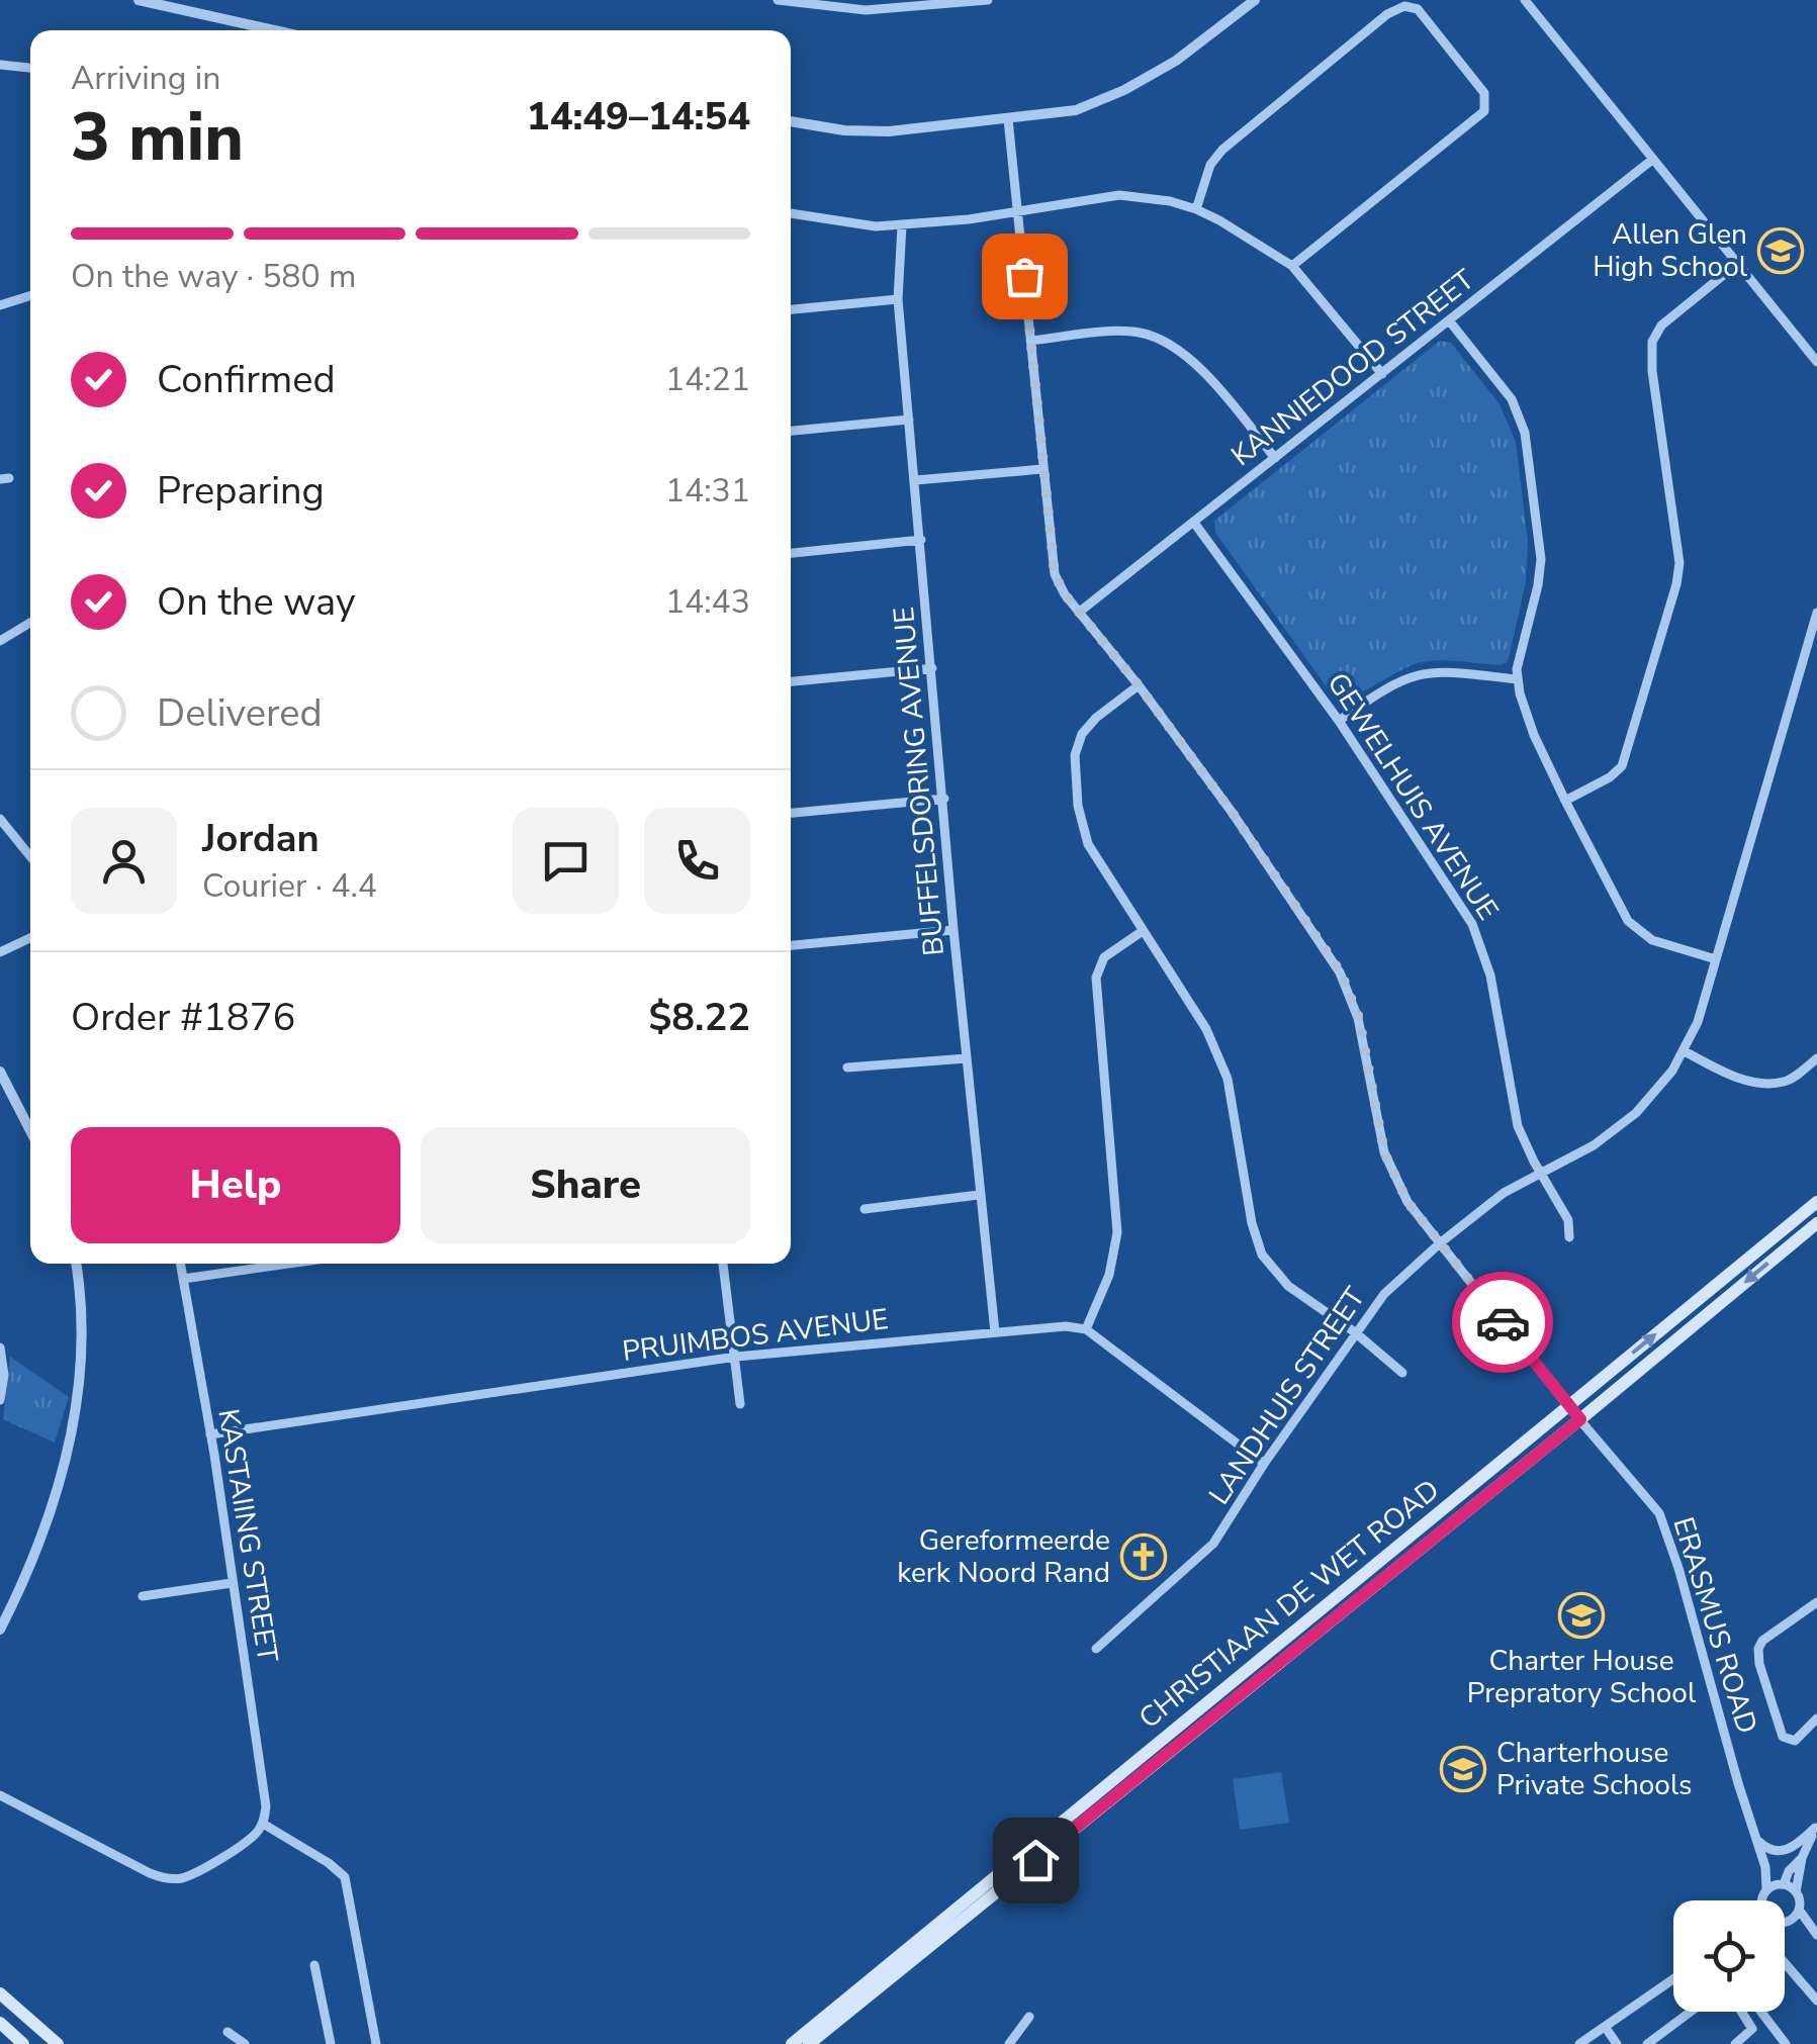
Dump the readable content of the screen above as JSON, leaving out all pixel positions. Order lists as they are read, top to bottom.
{
  "streets": {
    "main road": ["CHRISTIAAN DE WET ROAD"],
    "street": [
      "KANNIEDOOD STREET",
      "BUFFELSDORING AVENUE",
      "GEWELHUIS AVENUE",
      "PRUIMBOS AVENUE",
      "LANDHUIS STREET",
      "KASTAIING STREET",
      "ERASMUS ROAD"
    ]
  },
  "crossings": [
    ["KANNIEDOOD STREET", "GEWELHUIS AVENUE"],
    ["KANNIEDOOD STREET", "ERASMUS ROAD"],
    ["BUFFELSDORING AVENUE", "PRUIMBOS AVENUE"],
    ["GEWELHUIS AVENUE", "LANDHUIS STREET"],
    ["PRUIMBOS AVENUE", "KASTAIING STREET"],
    ["LANDHUIS STREET", "ERASMUS ROAD"],
    ["CHRISTIAAN DE WET ROAD", "ERASMUS ROAD"]
  ],
  "places": {
    "school or university": ["Allen Glen High School", "Charter House Prepratory School", "Charterhouse Private Schools"],
    "church": ["Gereformeerde kerk Noord Rand"]
  },
  "page": {
    "heading": ["3 min", "Arriving in", "14:49–14:54"],
    "panel": [
      "Jordan",
      "Courier · 4.4",
      "Order #1876",
      "$8.22"
    ],
    "bar": "On the way · 580 m",
    "list": [
      ["Confirmed", "14:21"],
      ["Preparing", "14:31"],
      ["On the way", "14:43"],
      "Delivered"
    ],
    "buttons": ["Help", "Share"]
  }
}
